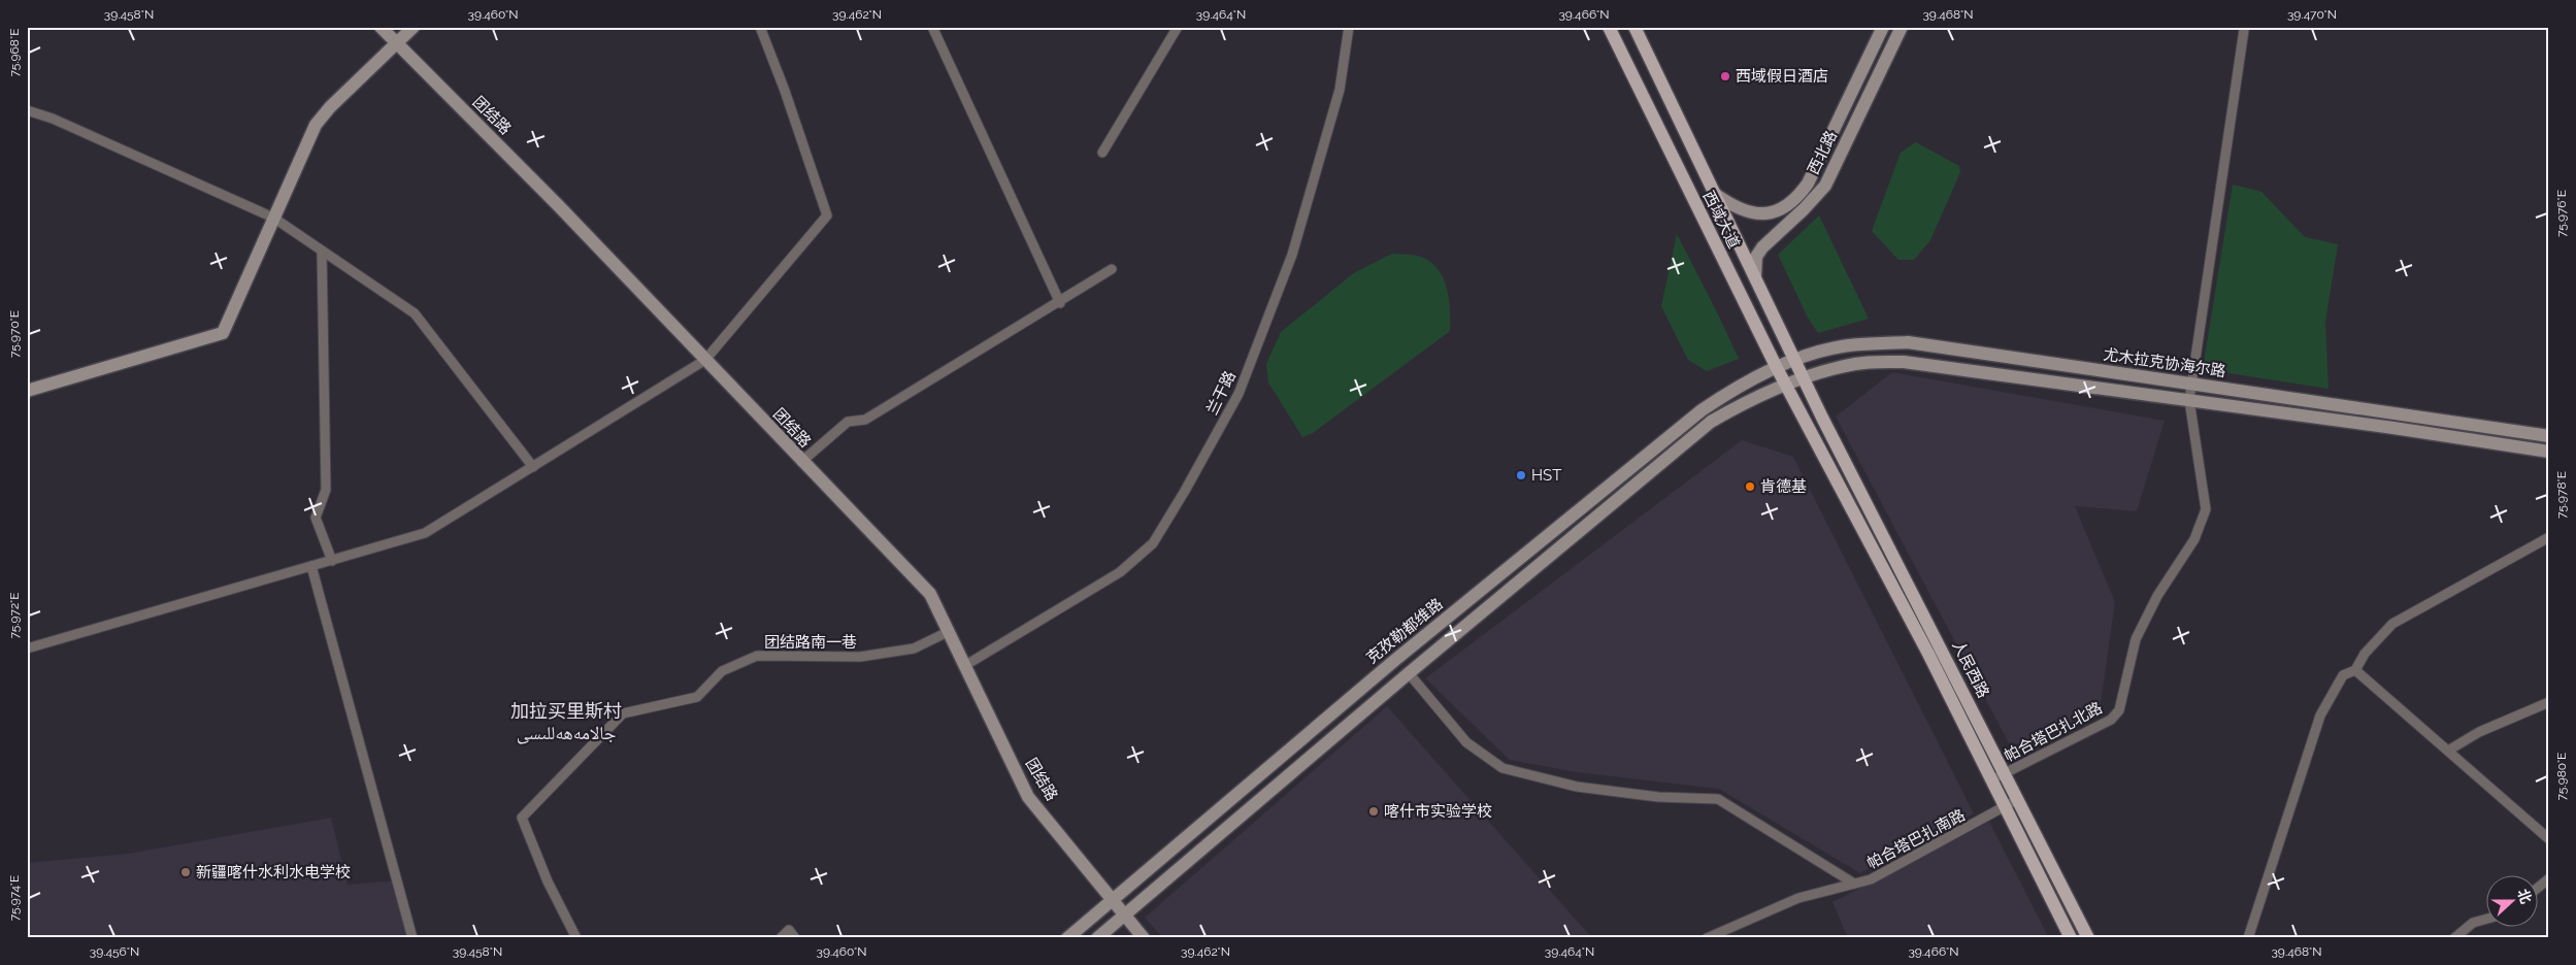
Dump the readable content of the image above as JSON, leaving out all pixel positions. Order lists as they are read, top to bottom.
{
  "streets": {
    "main road": [
      "团结路",
      "西北路",
      "西域大道",
      "尤木拉克协海尔路",
      "克孜勒都维路",
      "人民西路"
    ],
    "street": [
      "兰干路",
      "团结路南一巷",
      "帕合塔巴扎北路",
      "帕合塔巴扎南路"
    ]
  },
  "crossings": [
    ["团结路", "兰干路"],
    ["团结路", "克孜勒都维路"],
    ["团结路", "团结路南一巷"],
    ["西北路", "西域大道"],
    ["西域大道", "尤木拉克协海尔路"],
    ["西域大道", "克孜勒都维路"],
    ["西域大道", "人民西路"],
    ["尤木拉克协海尔路", "克孜勒都维路"],
    ["尤木拉克协海尔路", "帕合塔巴扎北路"],
    ["人民西路", "帕合塔巴扎北路"],
    ["人民西路", "帕合塔巴扎南路"]
  ],
  "districts": ["加拉买里斯村 جالامەھەللىسى"],
  "places": [
    "西域假日酒店",
    "HST",
    "肯德基",
    "喀什市实验学校",
    "新疆喀什水利水电学校"
  ],
  "north": "right",
  "coordinates": [
    "39.458°N",
    "39.460°N",
    "39.462°N",
    "39.464°N",
    "39.466°N",
    "39.468°N",
    "39.470°N",
    "75.968°E",
    "75.976°E",
    "75.970°E",
    "75.978°E",
    "75.972°E",
    "75.980°E",
    "75.974°E",
    "39.456°N"
  ]
}
